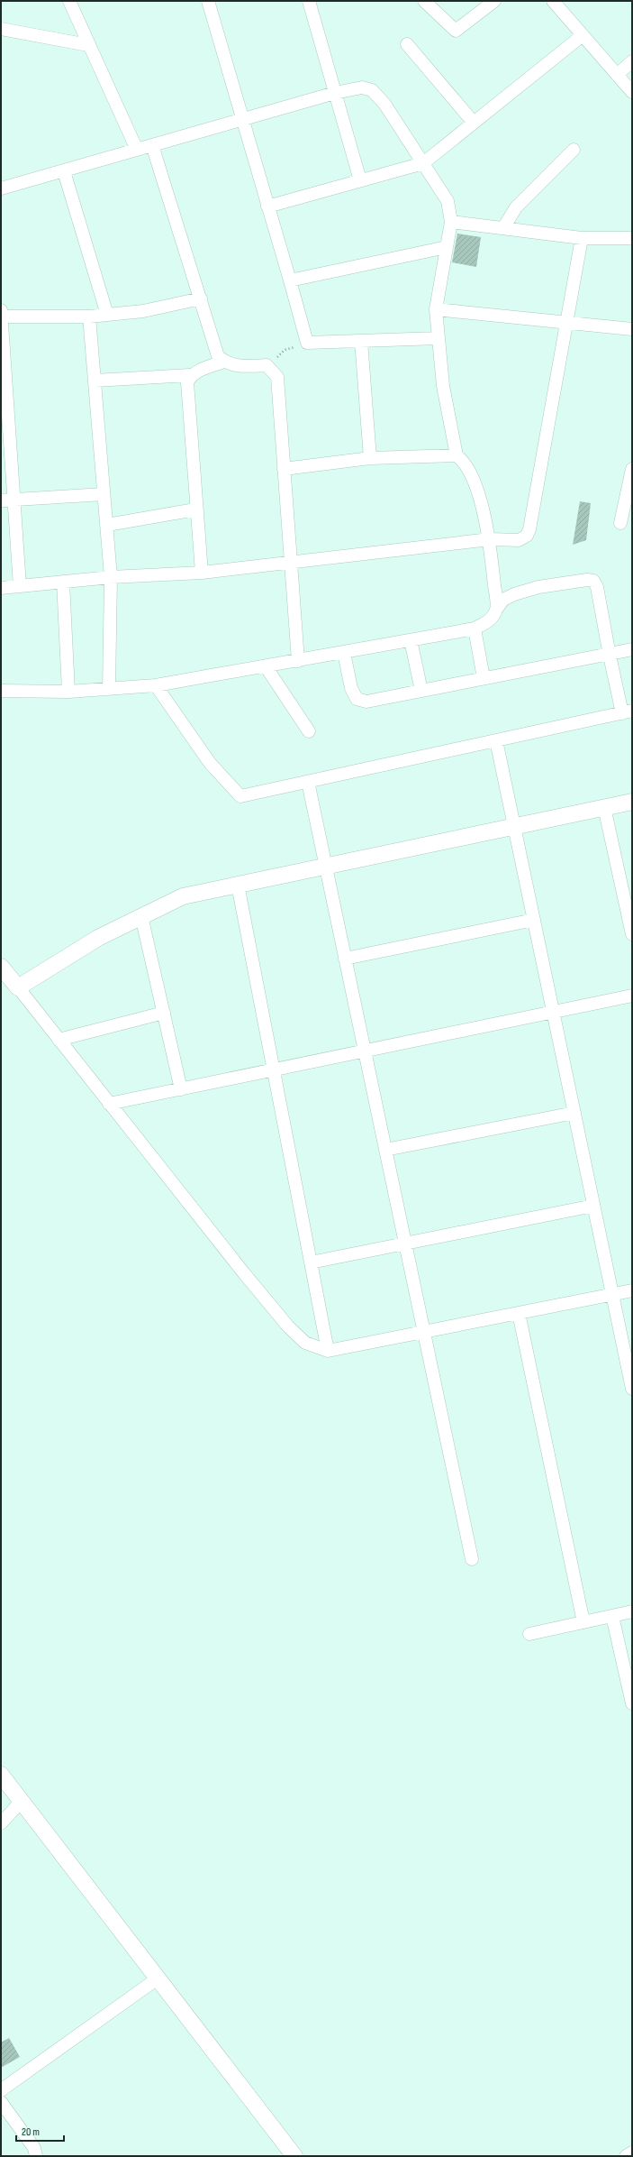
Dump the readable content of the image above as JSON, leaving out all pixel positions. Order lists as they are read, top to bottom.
{
  "scale_bar": "20 m"
}
